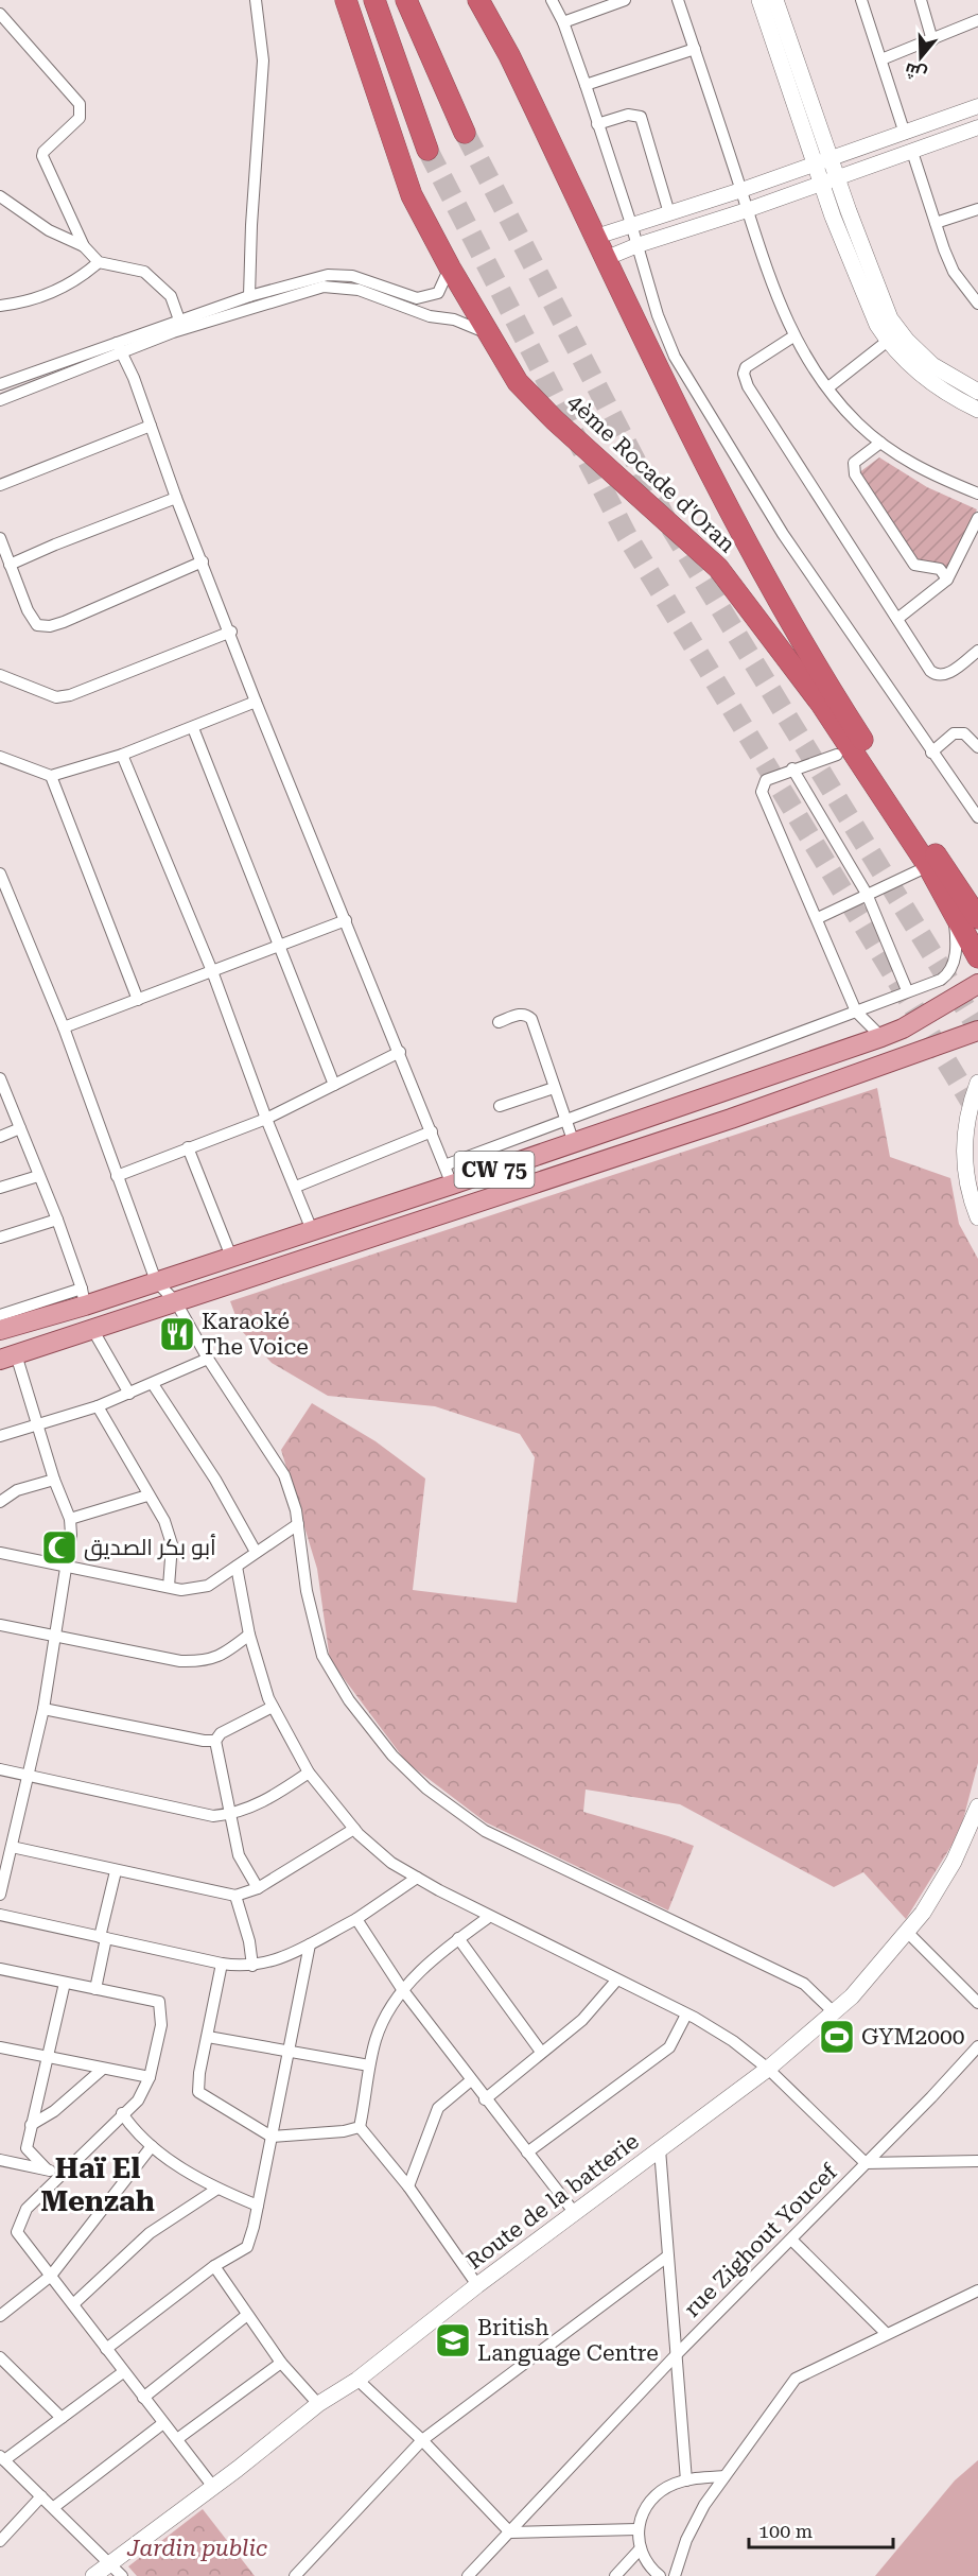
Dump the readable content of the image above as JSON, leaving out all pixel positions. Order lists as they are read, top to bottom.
{
  "streets": {
    "highway": ["4ème Rocade d'Oran"],
    "main road": ["CW 75", "Route de la batterie"],
    "street": ["rue Zighout Youcef"]
  },
  "districts": ["Haï El Menzah"],
  "parks": ["Jardin public"],
  "places": {
    "restaurant": ["Karaoké The Voice"],
    "mosque": ["أبو بكر الصديق"],
    "sports": ["GYM2000"],
    "school or university": ["British Language Centre"]
  },
  "scale_bar": "100 m",
  "north": "bottom"
}
